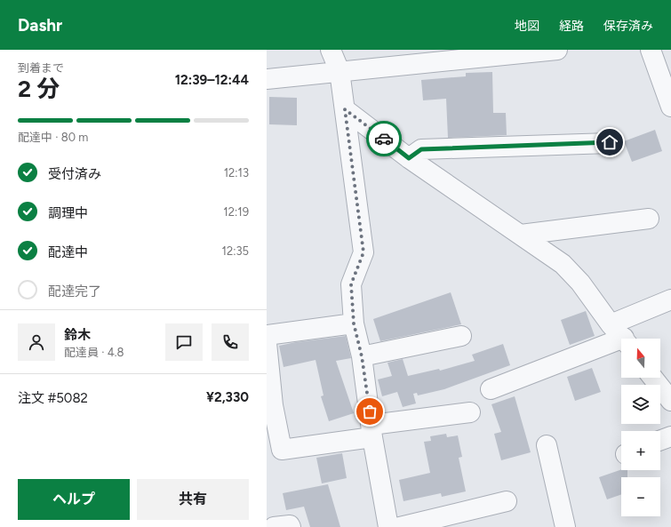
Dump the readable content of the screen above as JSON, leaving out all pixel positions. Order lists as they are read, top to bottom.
{
  "north": "top",
  "page": {
    "header": "Dashr",
    "nav": ["地図", "経路", "保存済み"],
    "heading": ["2 分", "到着まで", "12:39–12:44"],
    "panel": [
      "鈴木",
      "配達員 · 4.8",
      "注文 #5082",
      "¥2,330"
    ],
    "bar": "配達中 · 80 m",
    "list": [
      ["受付済み", "12:13"],
      ["調理中", "12:19"],
      ["配達中", "12:35"],
      "配達完了"
    ],
    "map_buttons": ["+", "−"],
    "buttons": ["ヘルプ", "共有"]
  }
}
